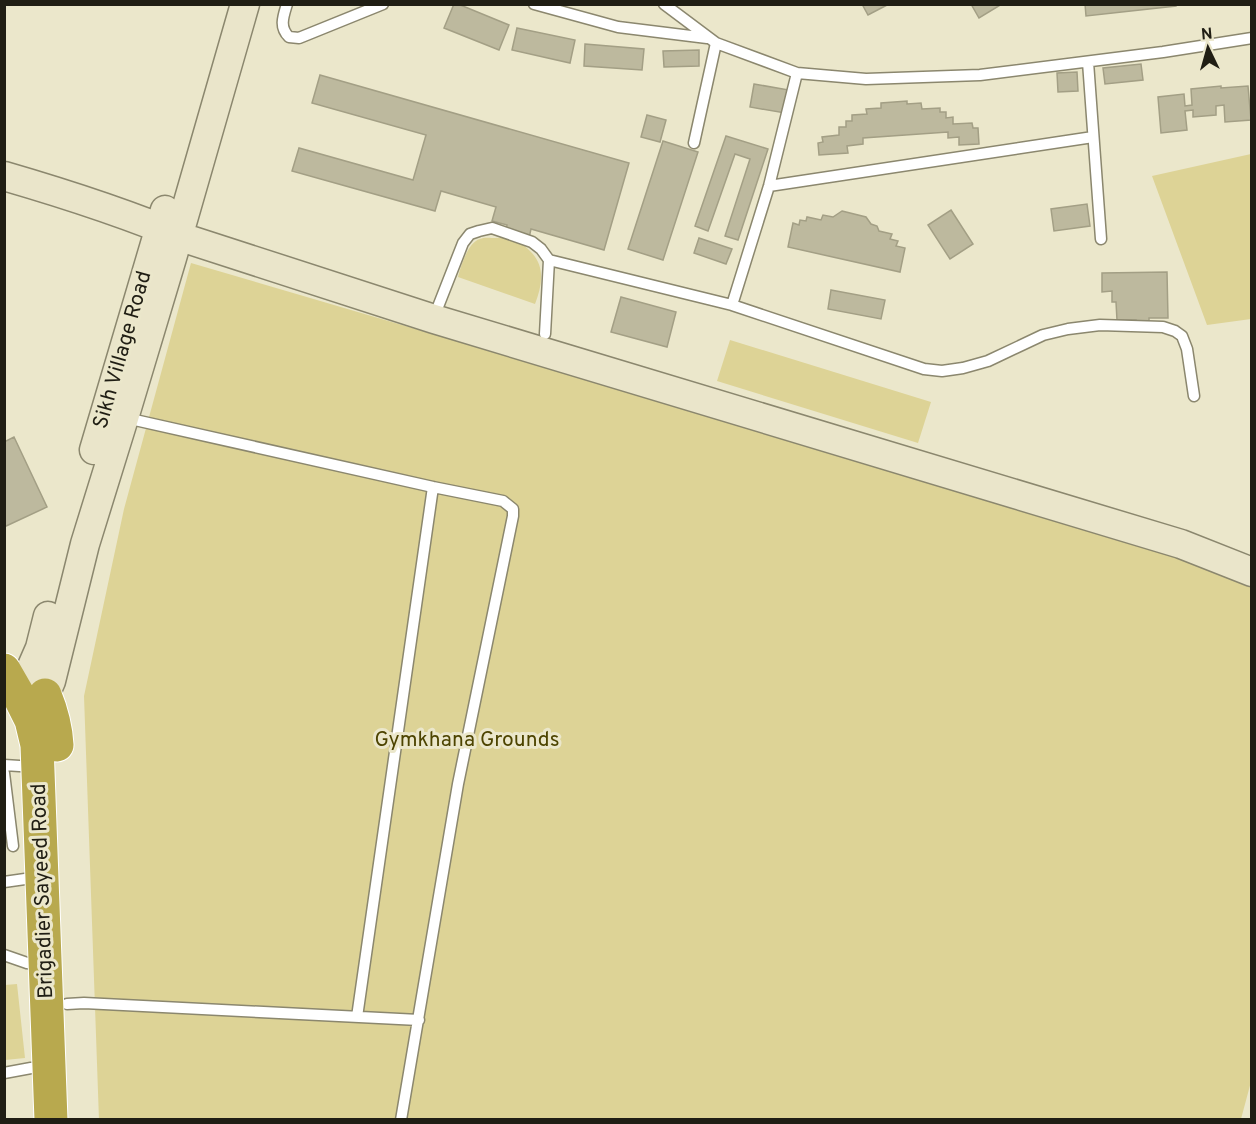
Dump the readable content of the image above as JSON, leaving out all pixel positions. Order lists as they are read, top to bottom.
{
  "streets": {
    "highway": ["Brigadier Sayeed Road"],
    "main road": ["Sikh Village Road"]
  },
  "crossings": [
    ["Sikh Village Road", "Brigadier Sayeed Road"]
  ],
  "parks": ["Gymkhana Grounds"],
  "north": "top"
}
